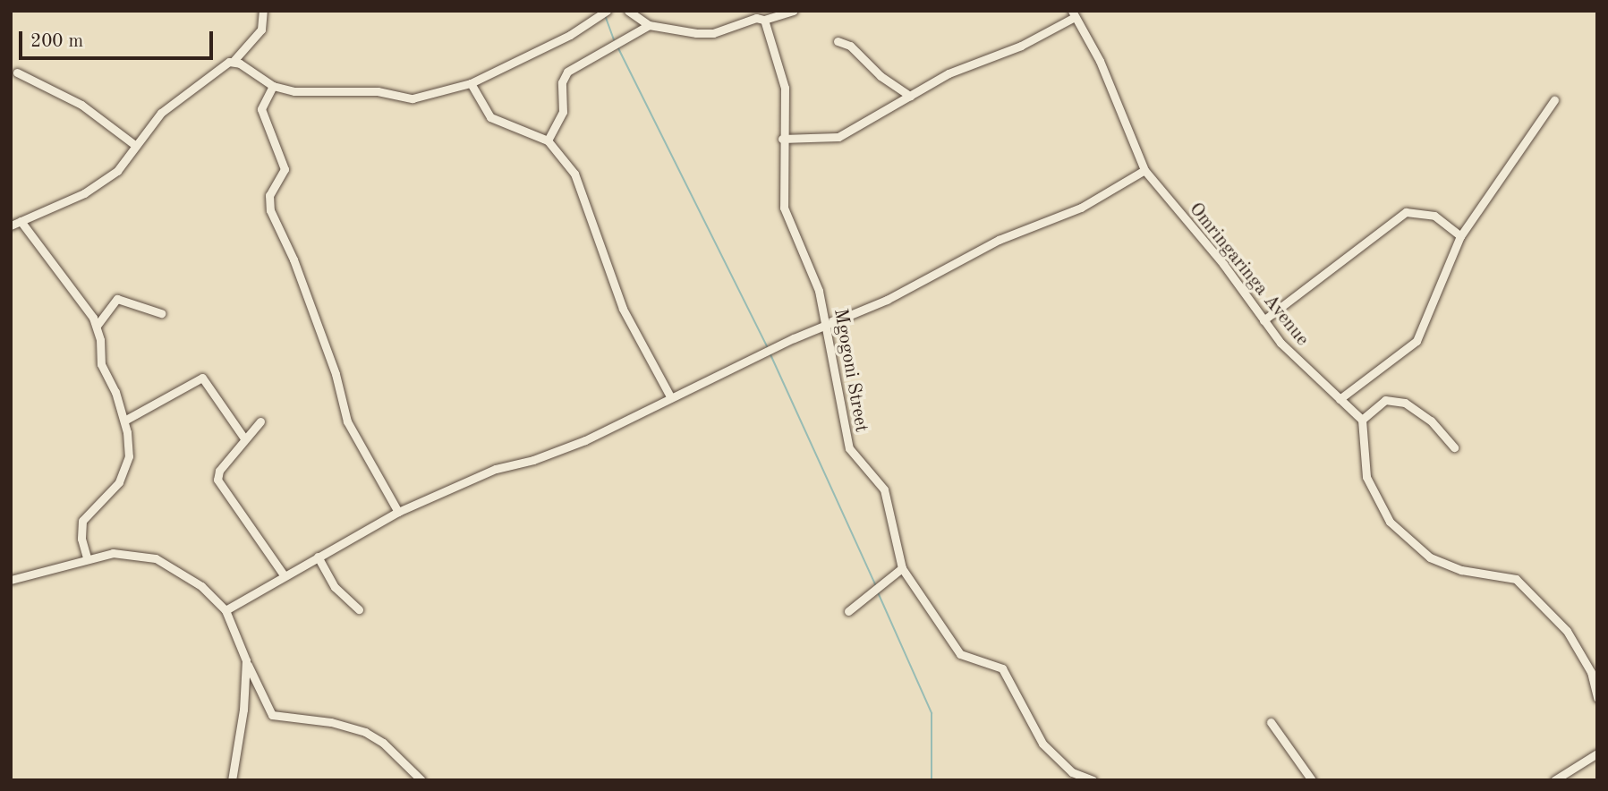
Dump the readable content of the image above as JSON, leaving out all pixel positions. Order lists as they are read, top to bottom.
{
  "streets": {
    "street": ["Omringaringa Avenue", "Mgogoni Street"]
  },
  "scale_bar": "200 m"
}
